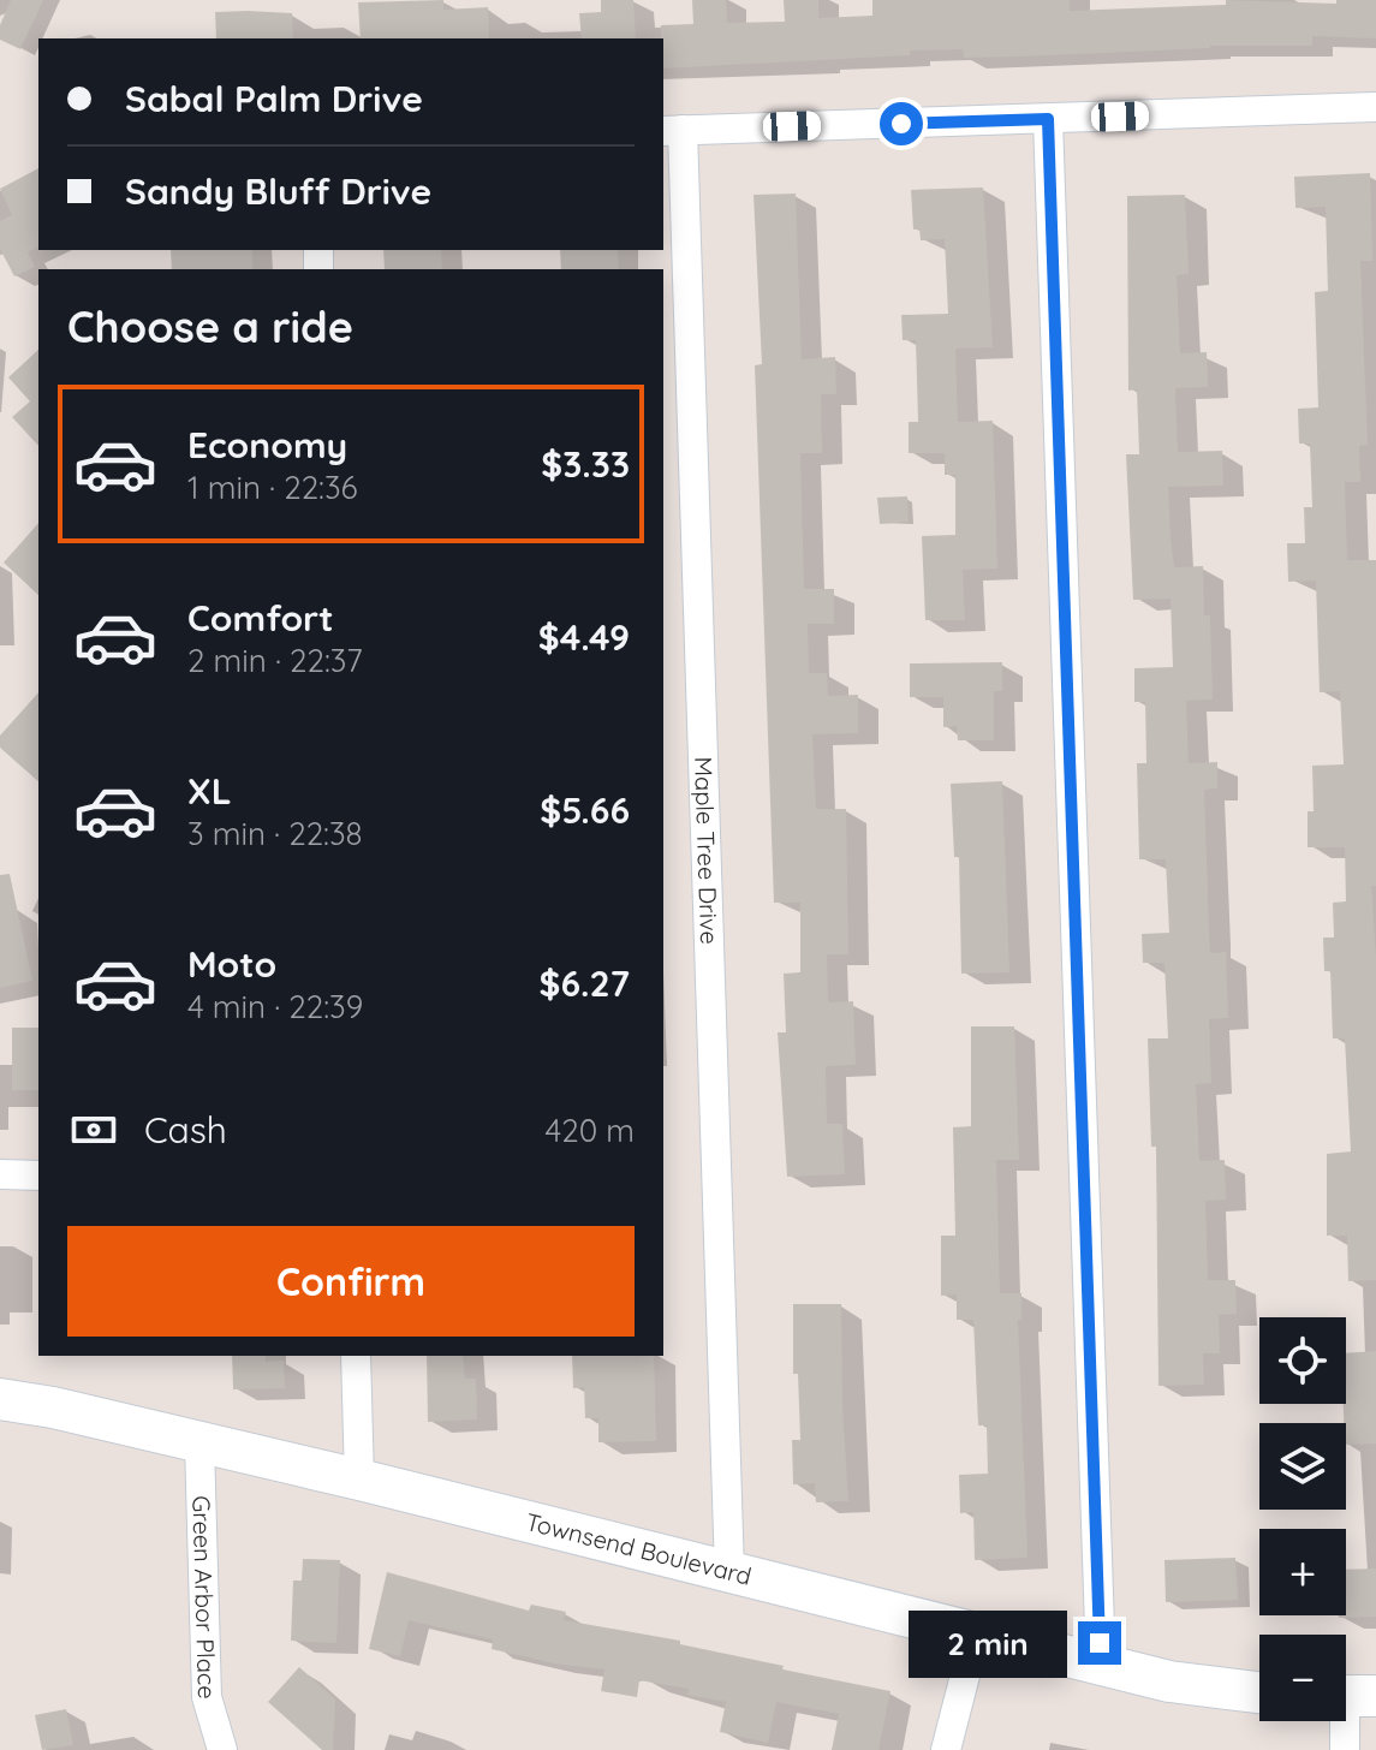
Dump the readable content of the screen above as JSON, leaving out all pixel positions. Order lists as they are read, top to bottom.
{
  "streets": {
    "street": ["Maple Tree Drive", "Townsend Boulevard", "Green Arbor Place"]
  },
  "crossings": [
    ["Maple Tree Drive", "Townsend Boulevard"],
    ["Townsend Boulevard", "Green Arbor Place"]
  ],
  "page": {
    "banner": ["Sabal Palm Drive", "Sandy Bluff Drive"],
    "heading": "Choose a ride",
    "list": [
      {
        "name": "Economy",
        "note": "1 min · 22:36",
        "value": "$3.33"
      },
      {
        "name": "Comfort",
        "note": "2 min · 22:37",
        "value": "$4.49"
      },
      {
        "name": "XL",
        "note": "3 min · 22:38",
        "value": "$5.66"
      },
      {
        "name": "Moto",
        "note": "4 min · 22:39",
        "value": "$6.27"
      }
    ],
    "pay": ["Cash", "420 m"],
    "buttons": "Confirm",
    "map_buttons": ["+", "−"],
    "bubble": "2 min"
  }
}
